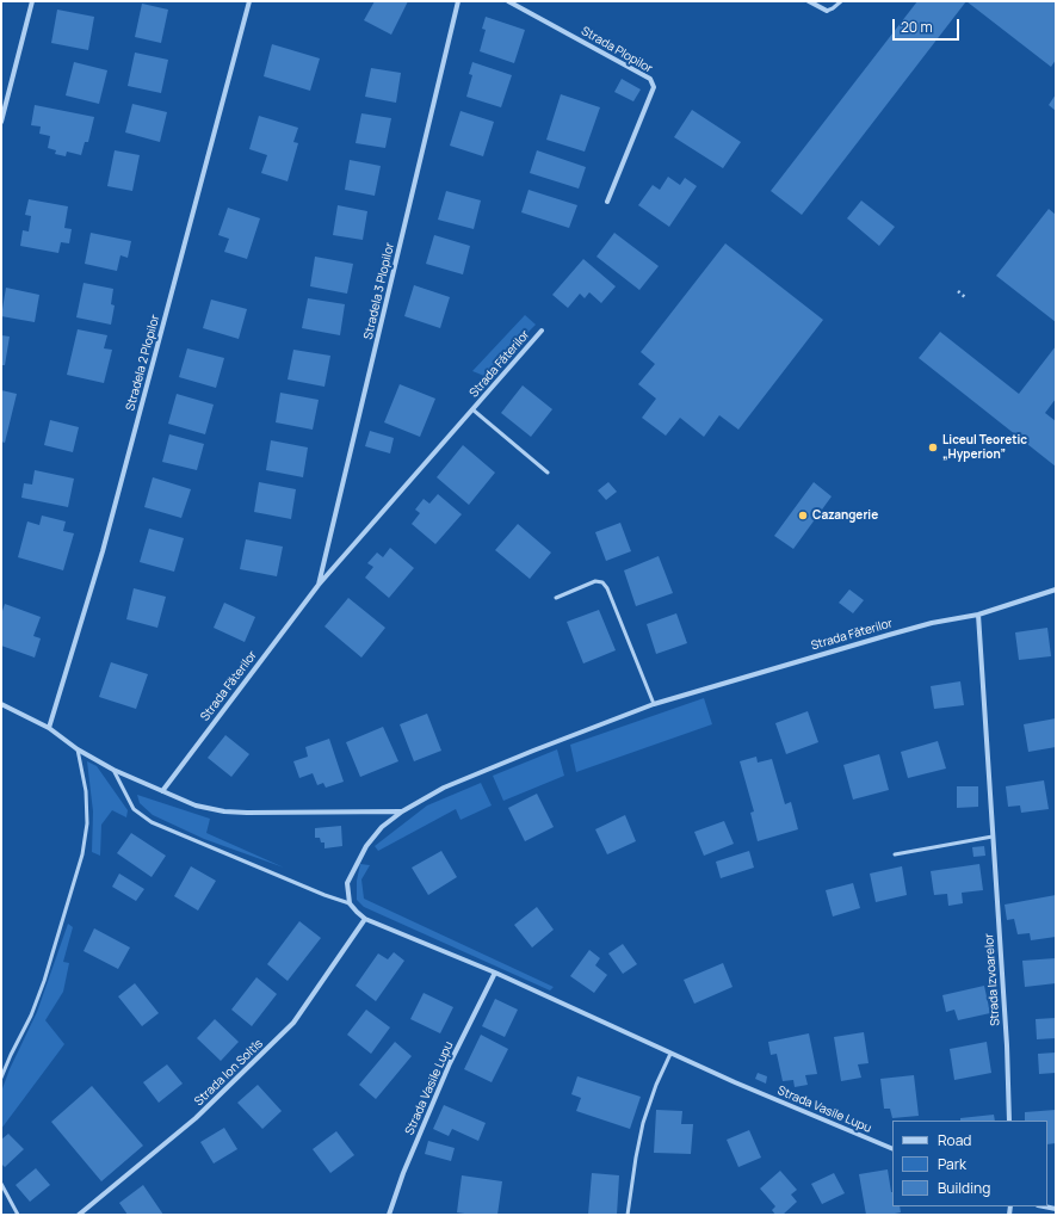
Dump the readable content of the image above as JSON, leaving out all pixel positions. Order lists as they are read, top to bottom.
{
  "streets": {
    "street": [
      "Strada Plopilor",
      "Stradela 3 Plopilor",
      "Stradela 2 Plopilor",
      "Strada Făterilor",
      "Strada Izvoarelor",
      "Strada Ion Soltîs",
      "Strada Vasile Lupu"
    ]
  },
  "crossings": [
    ["Stradela 3 Plopilor", "Strada Făterilor"],
    ["Strada Făterilor", "Strada Izvoarelor"],
    ["Strada Făterilor", "Strada Vasile Lupu"],
    ["Strada Ion Soltîs", "Strada Vasile Lupu"]
  ],
  "places": ["Liceul Teoretic „Hyperion”", "Cazangerie"],
  "legend": ["Road", "Park", "Building"],
  "scale_bar": "20 m"
}
